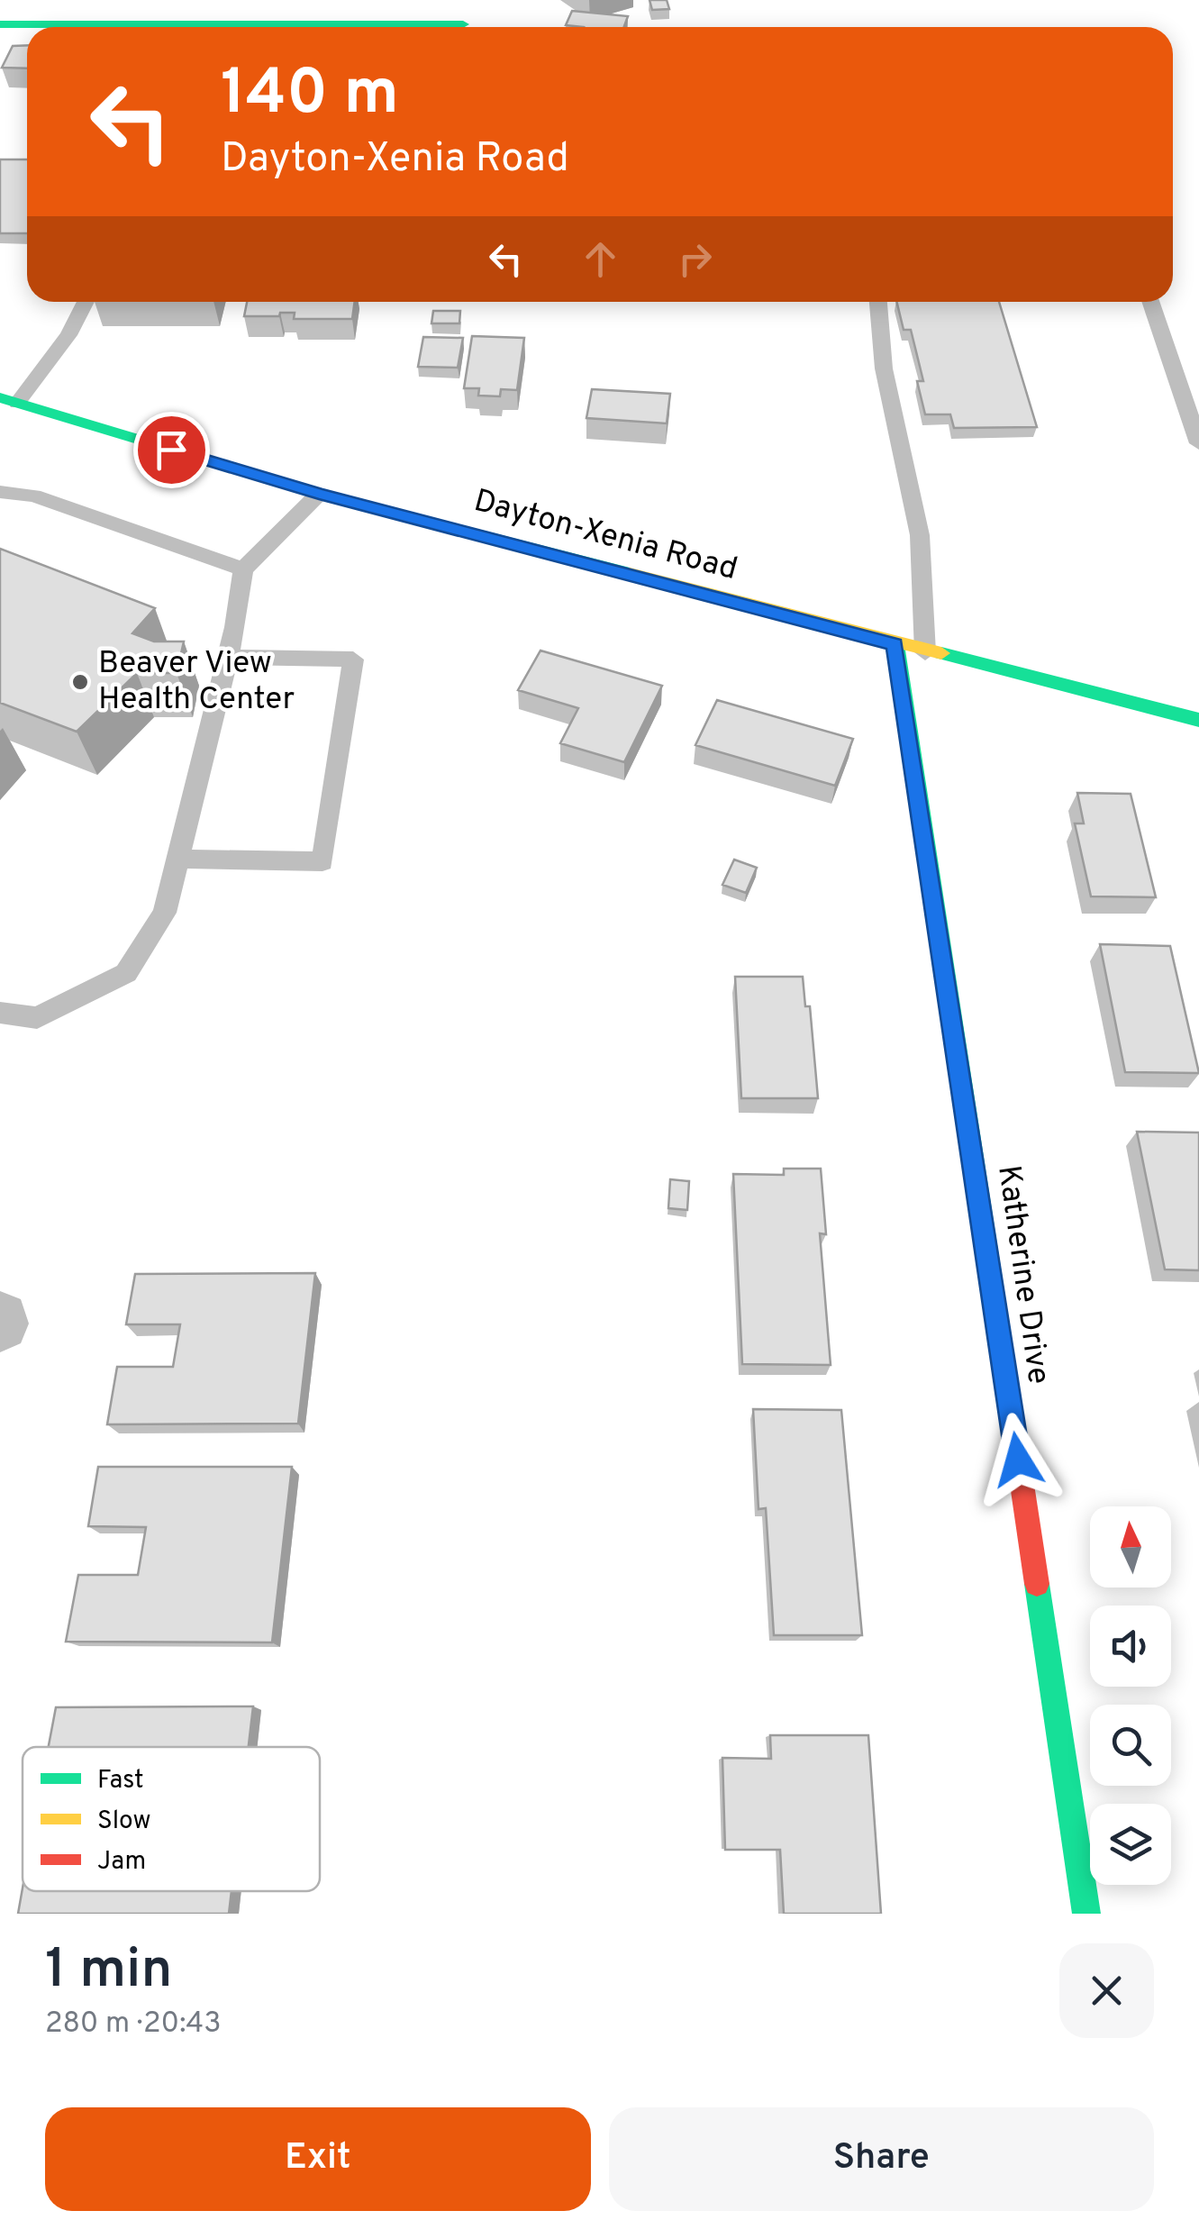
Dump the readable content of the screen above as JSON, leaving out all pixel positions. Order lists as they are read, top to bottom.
{
  "streets": {
    "street": ["Dayton-Xenia Road", "Katherine Drive"]
  },
  "crossings": [
    ["Dayton-Xenia Road", "Katherine Drive"]
  ],
  "places": ["Beaver View Health Center"],
  "legend": ["Fast", "Slow", "Jam"],
  "north": "top",
  "page": {
    "turn": ["140 m", "Dayton-Xenia Road"],
    "heading": ["1 min", "280 m · 20:43"],
    "buttons": ["Exit", "Share"]
  }
}
